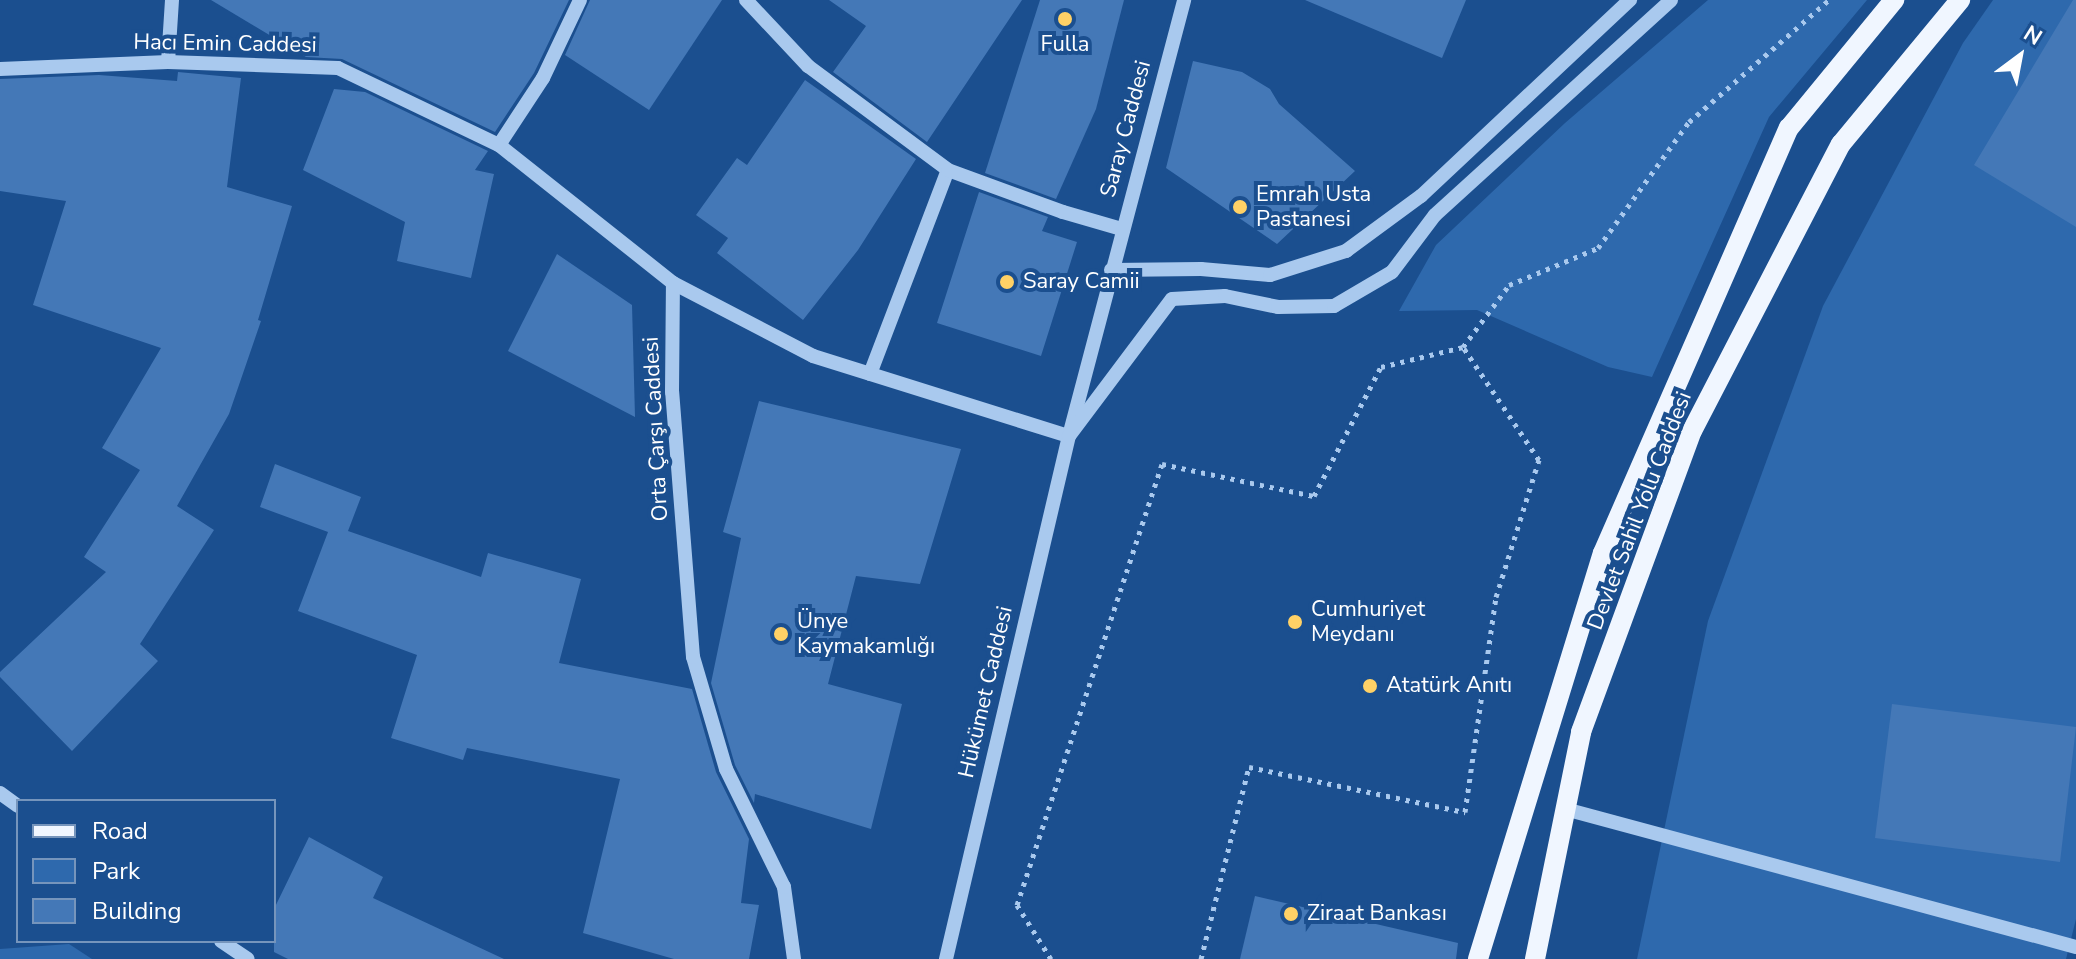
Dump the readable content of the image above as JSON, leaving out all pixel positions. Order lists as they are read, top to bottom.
{
  "streets": {
    "main road": ["Devlet Sahil Yolu Caddesi"],
    "street": [
      "Hacı Emin Caddesi",
      "Saray Caddesi",
      "Orta Çarşı Caddesi",
      "Hükümet Caddesi"
    ]
  },
  "crossings": [
    ["Hacı Emin Caddesi", "Orta Çarşı Caddesi"]
  ],
  "places": [
    "Fulla",
    "Emrah Usta Pastanesi",
    "Saray Camii",
    "Cumhuriyet Meydanı",
    "Ünye Kaymakamlığı",
    "Atatürk Anıtı",
    "Ziraat Bankası"
  ],
  "legend": ["Road", "Park", "Building"],
  "north": "top right"
}
